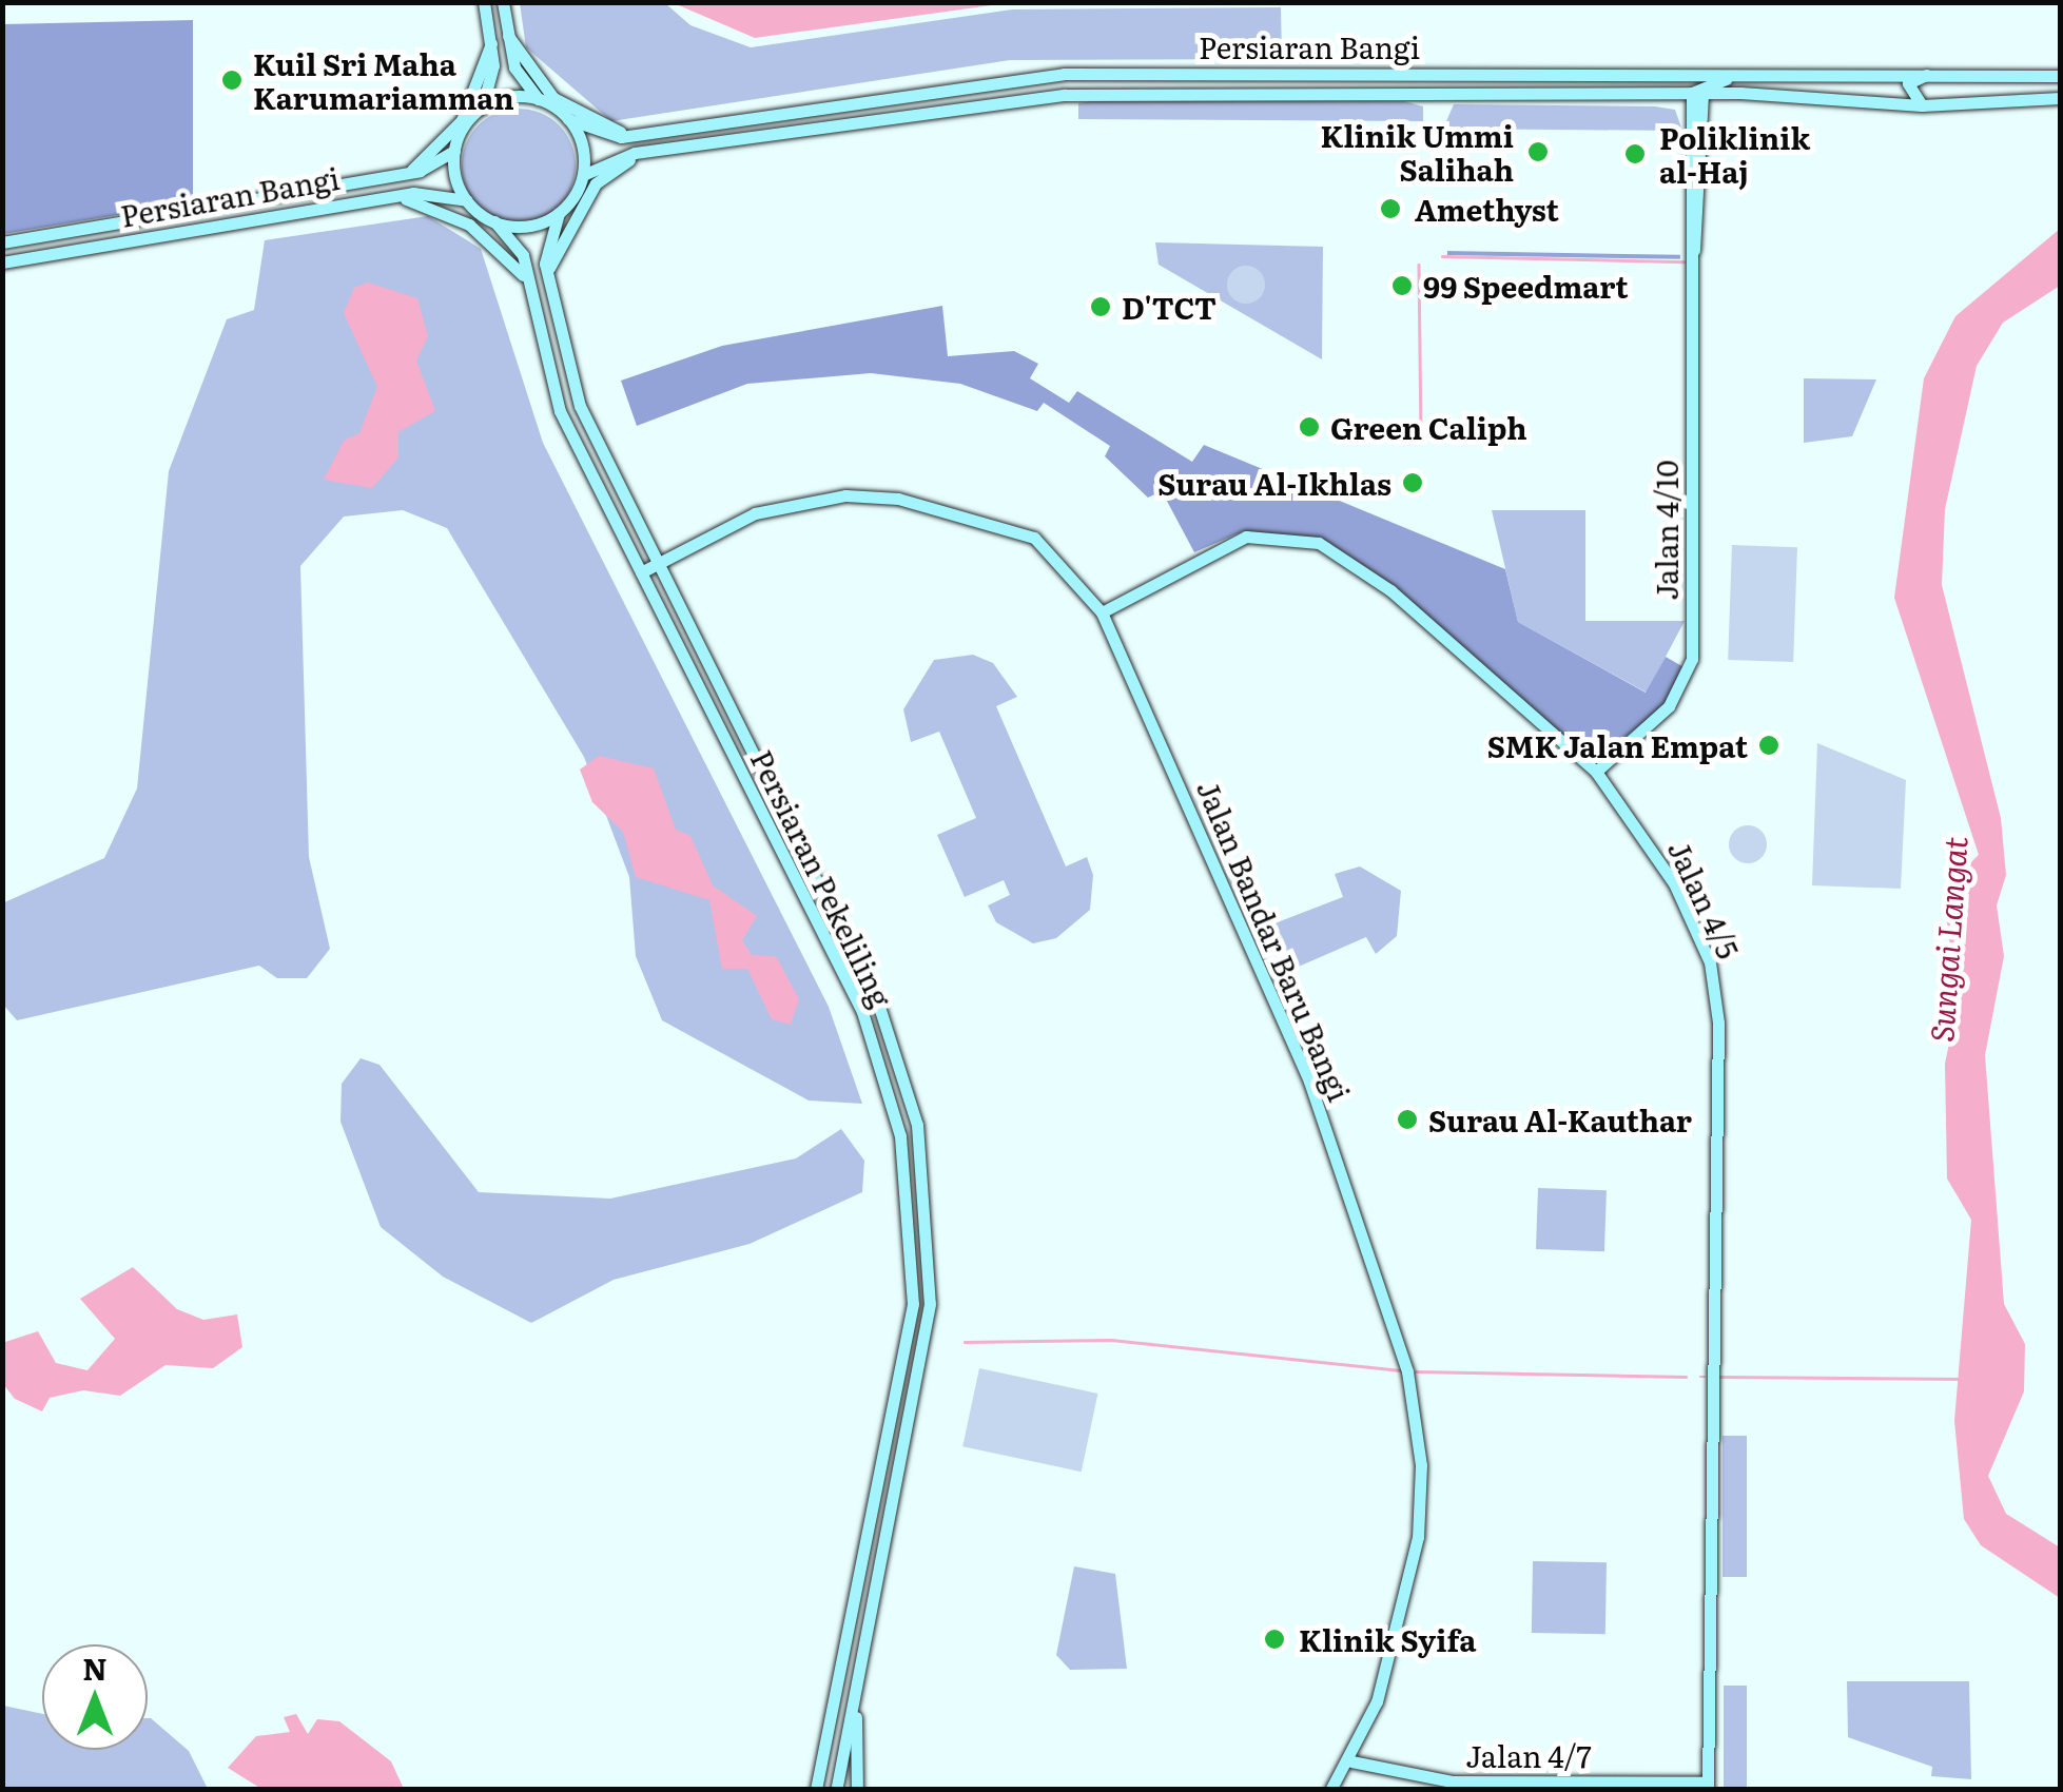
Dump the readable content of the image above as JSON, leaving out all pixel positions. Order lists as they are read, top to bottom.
{
  "streets": {
    "main road": [
      "Persiaran Bangi",
      "Jalan 4/10",
      "Persiaran Pekeliling",
      "Jalan 4/5",
      "Jalan Bandar Baru Bangi",
      "Jalan 4/7"
    ]
  },
  "crossings": [
    ["Persiaran Bangi", "Jalan 4/10"],
    ["Persiaran Bangi", "Persiaran Pekeliling"],
    ["Jalan 4/10", "Jalan 4/5"],
    ["Persiaran Pekeliling", "Jalan Bandar Baru Bangi"],
    ["Jalan 4/5", "Jalan Bandar Baru Bangi"],
    ["Jalan 4/5", "Jalan 4/7"],
    ["Jalan Bandar Baru Bangi", "Jalan 4/7"]
  ],
  "water": ["Sungai Langat"],
  "places": [
    "Kuil Sri Maha Karumariamman",
    "Klinik Ummi Salihah",
    "Poliklinik al-Haj",
    "Amethyst",
    "99 Speedmart",
    "D'TCT",
    "Green Caliph",
    "Surau Al-Ikhlas",
    "SMK Jalan Empat",
    "Surau Al-Kauthar",
    "Klinik Syifa"
  ],
  "north": "top"
}
